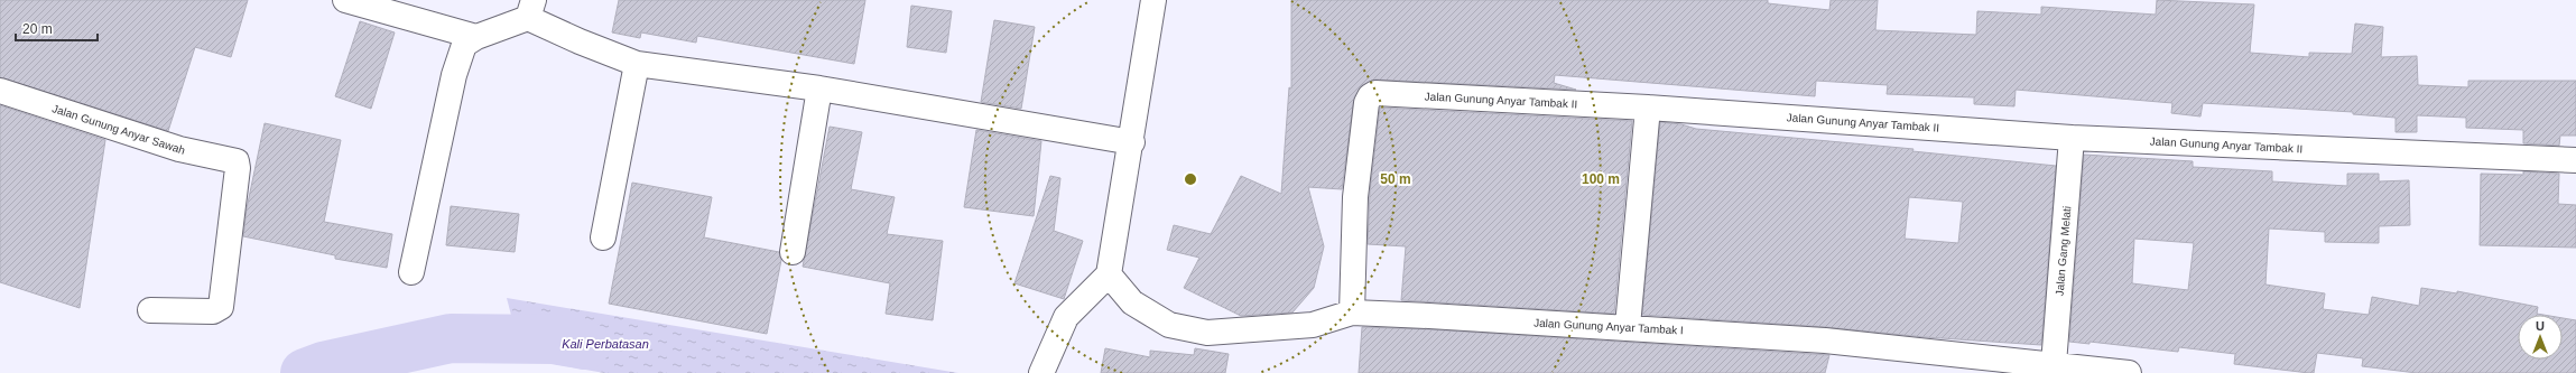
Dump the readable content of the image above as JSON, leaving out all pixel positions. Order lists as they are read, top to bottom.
{
  "streets": {
    "street": [
      "Jalan Gunung Anyar Tambak II",
      "Jalan Gunung Anyar Sawah",
      "Jalan Gang Melati",
      "Jalan Gunung Anyar Tambak I"
    ]
  },
  "crossings": [
    ["Jalan Gunung Anyar Tambak II", "Jalan Gang Melati"],
    ["Jalan Gunung Anyar Tambak II", "Jalan Gunung Anyar Tambak I"],
    ["Jalan Gang Melati", "Jalan Gunung Anyar Tambak I"]
  ],
  "water": ["Kali Perbatasan"],
  "scale_bar": "20 m",
  "north": "top",
  "rings": ["50 m", "100 m"]
}
